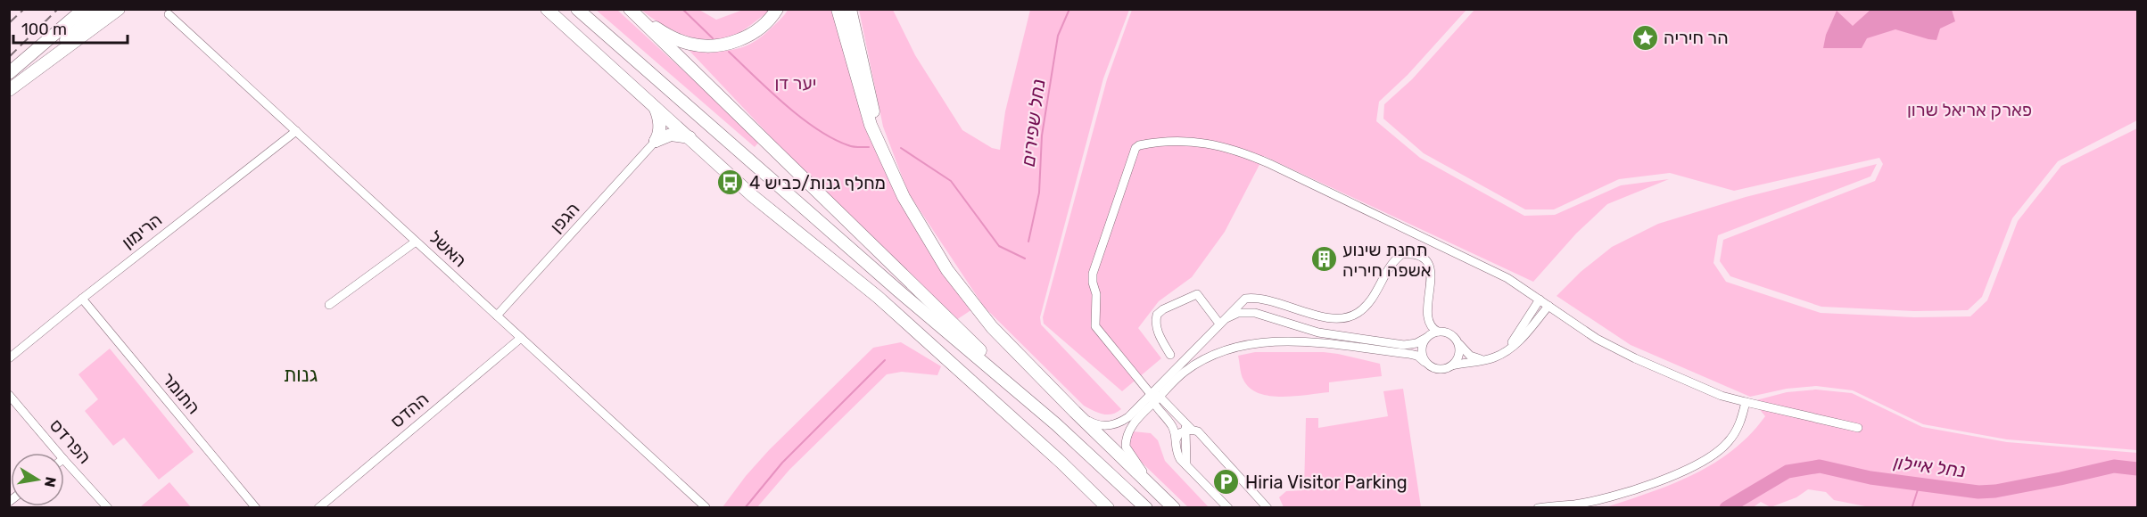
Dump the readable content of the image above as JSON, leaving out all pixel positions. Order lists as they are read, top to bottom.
{
  "streets": {
    "street": [
      "הגפן",
      "הרימון",
      "האשל",
      "התומר",
      "ההדס",
      "הפרדס"
    ]
  },
  "crossings": [
    ["הגפן", "האשל"],
    ["הרימון", "האשל"],
    ["הרימון", "התומר"],
    ["האשל", "ההדס"]
  ],
  "districts": ["גנות"],
  "water": ["נחל שפירים", "נחל איילון"],
  "parks": ["יער דן", "פארק אריאל שרון"],
  "places": {
    "place": ["הר חיריה"],
    "bus stop": ["מחלף גנות/כביש 4"],
    "building": ["תחנת שינוע אשפה חיריה"],
    "parking": ["Hiria Visitor Parking"]
  },
  "scale_bar": "100 m",
  "north": "right"
}
